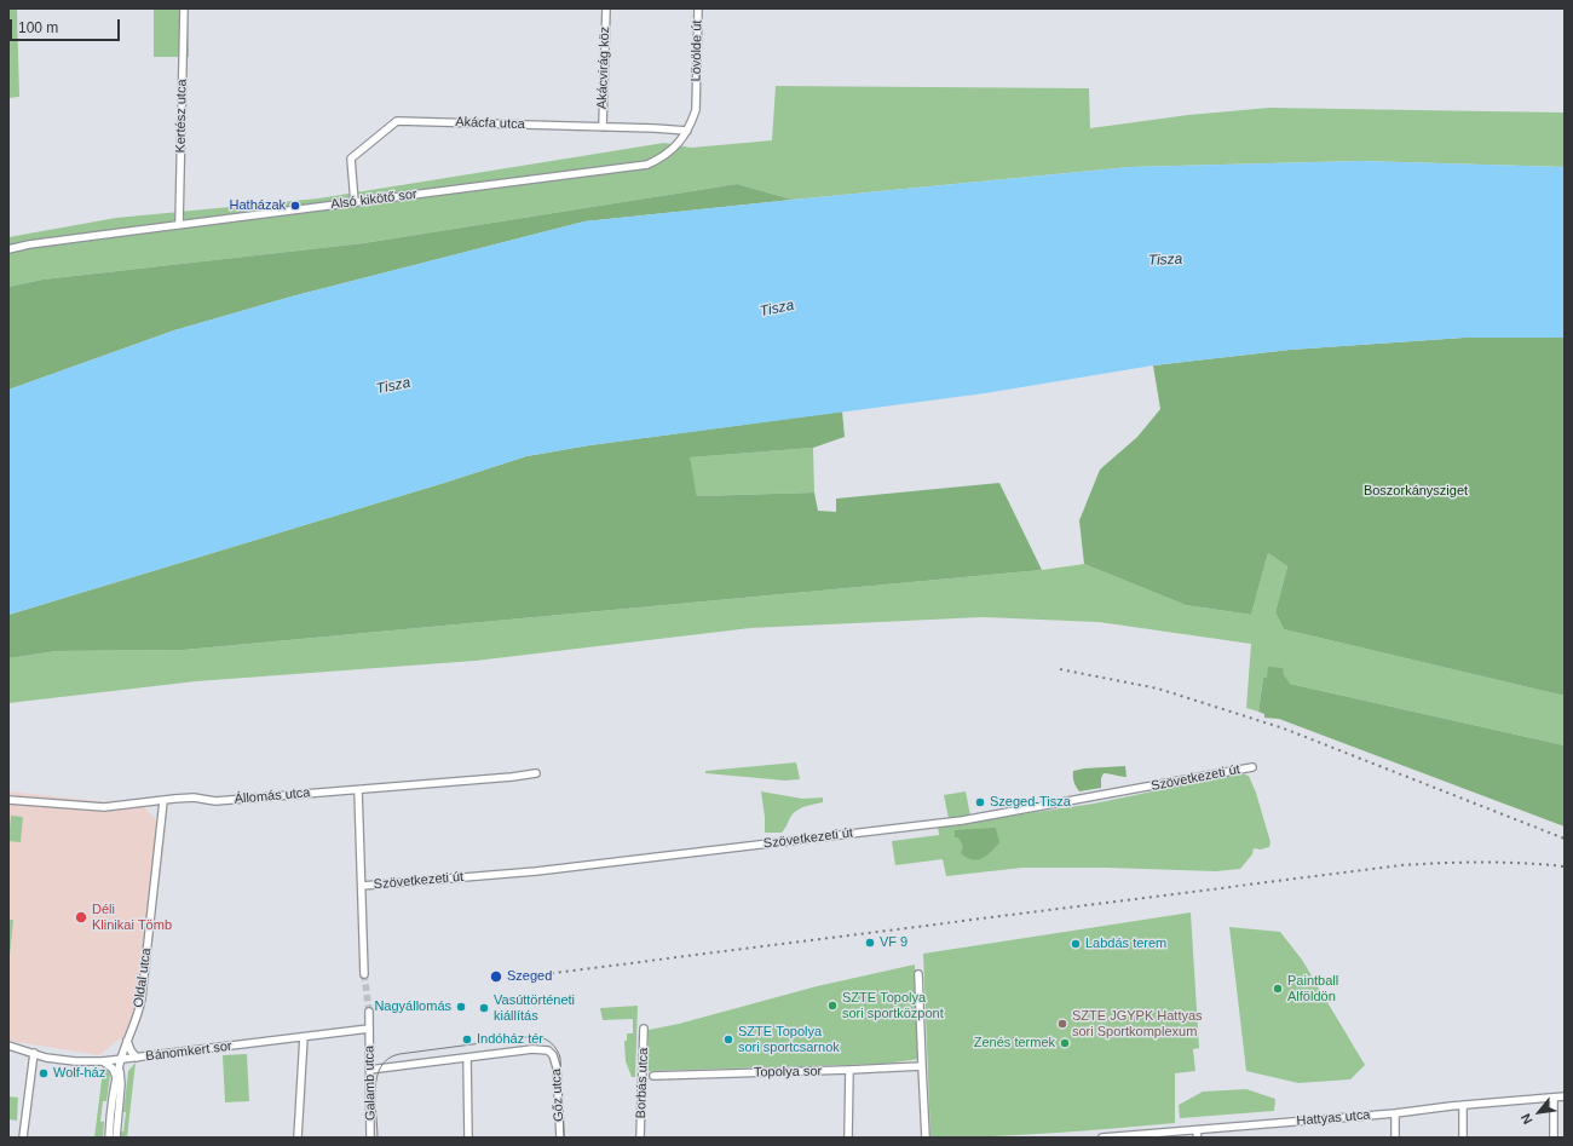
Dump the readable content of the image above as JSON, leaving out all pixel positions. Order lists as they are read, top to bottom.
{
  "streets": {
    "street": [
      "Lövölde út",
      "Akácvirág köz",
      "Kertész utca",
      "Akácfa utca",
      "Alsó kikötő sor",
      "Szövetkezeti út",
      "Állomás utca",
      "Oldal utca",
      "Bánomkert sor",
      "Topolya sor",
      "Galamb utca",
      "Borbás utca",
      "Gőz utca",
      "Hattyas utca"
    ]
  },
  "crossings": [
    ["Lövölde út", "Alsó kikötő sor"],
    ["Akácvirág köz", "Akácfa utca"],
    ["Kertész utca", "Alsó kikötő sor"],
    ["Akácfa utca", "Alsó kikötő sor"],
    ["Állomás utca", "Oldal utca"],
    ["Oldal utca", "Bánomkert sor"],
    ["Bánomkert sor", "Galamb utca"]
  ],
  "water": ["Tisza"],
  "parks": ["Boszorkánysziget"],
  "places": [
    "Hatházak",
    "Szeged-Tisza",
    "Déli Klinikai Tömb",
    "VF 9",
    "Labdás terem",
    "Szeged",
    "Paintball Alföldön",
    "SZTE Topolya sori sportközpont",
    "Nagyállomás",
    "Vasúttörténeti kiállítás",
    "SZTE JGYPK Hattyas sori Sportkomplexum",
    "Indóház tér",
    "SZTE Topolya sori sportcsarnok",
    "Zenés termek",
    "Wolf-ház"
  ],
  "scale_bar": "100 m",
  "north": "bottom left"
}
